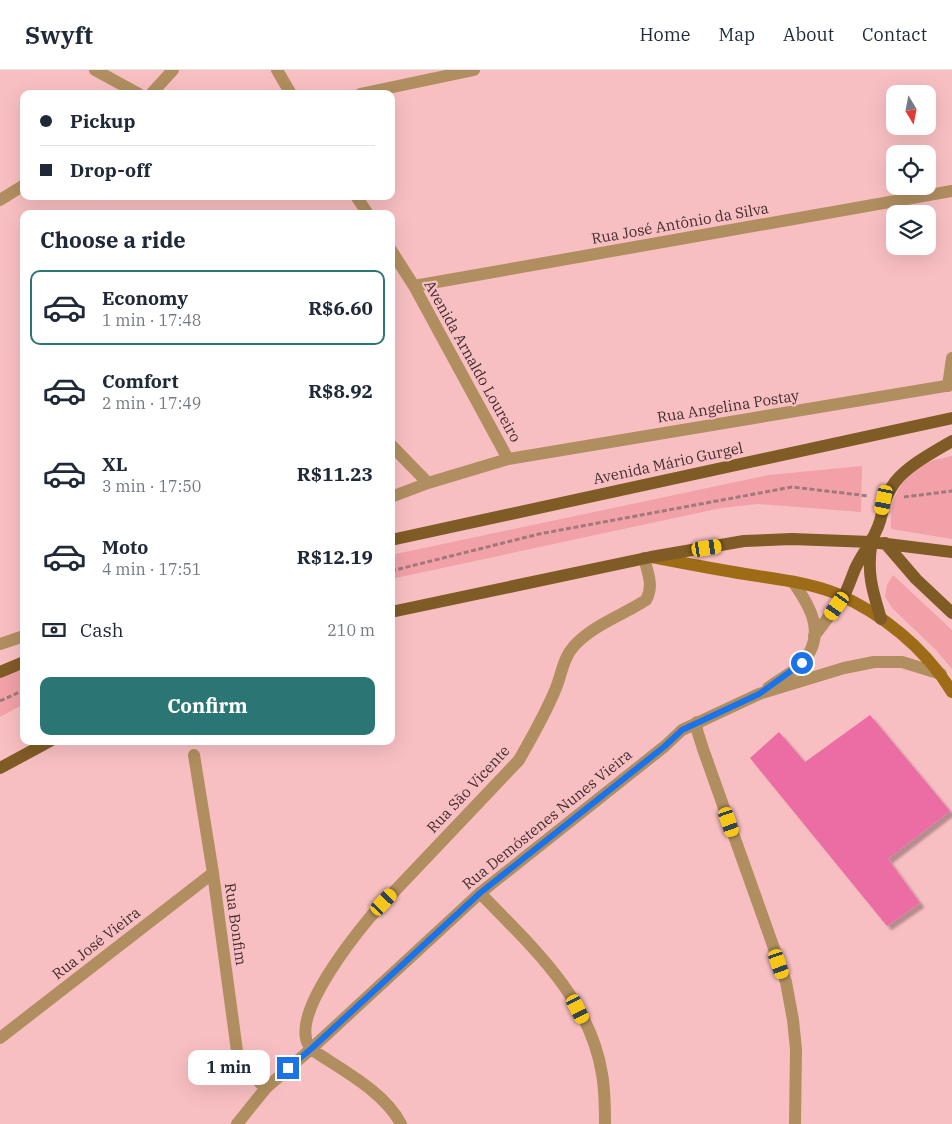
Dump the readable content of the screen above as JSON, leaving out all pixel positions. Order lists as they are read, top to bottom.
{
  "streets": {
    "main road": ["Avenida Mário Gurgel"],
    "street": [
      "Rua José Antônio da Silva",
      "Avenida Arnaldo Loureiro",
      "Rua Angelina Postay",
      "Rua São Vicente",
      "Rua Demóstenes Nunes Vieira",
      "Rua Bonfim",
      "Rua José Vieira"
    ]
  },
  "crossings": [
    ["Rua José Antônio da Silva", "Avenida Arnaldo Loureiro"],
    ["Avenida Arnaldo Loureiro", "Rua Angelina Postay"],
    ["Rua São Vicente", "Rua Demóstenes Nunes Vieira"],
    ["Rua Demóstenes Nunes Vieira", "Rua Bonfim"],
    ["Rua Bonfim", "Rua José Vieira"]
  ],
  "north": "bottom",
  "page": {
    "header": "Swyft",
    "nav": [
      "Home",
      "Map",
      "About",
      "Contact"
    ],
    "banner": ["Pickup", "Drop-off"],
    "heading": "Choose a ride",
    "list": [
      {
        "name": "Economy",
        "note": "1 min · 17:48",
        "value": "R$6.60"
      },
      {
        "name": "Comfort",
        "note": "2 min · 17:49",
        "value": "R$8.92"
      },
      {
        "name": "XL",
        "note": "3 min · 17:50",
        "value": "R$11.23"
      },
      {
        "name": "Moto",
        "note": "4 min · 17:51",
        "value": "R$12.19"
      }
    ],
    "pay": ["Cash", "210 m"],
    "buttons": "Confirm",
    "bubble": "1 min"
  }
}
